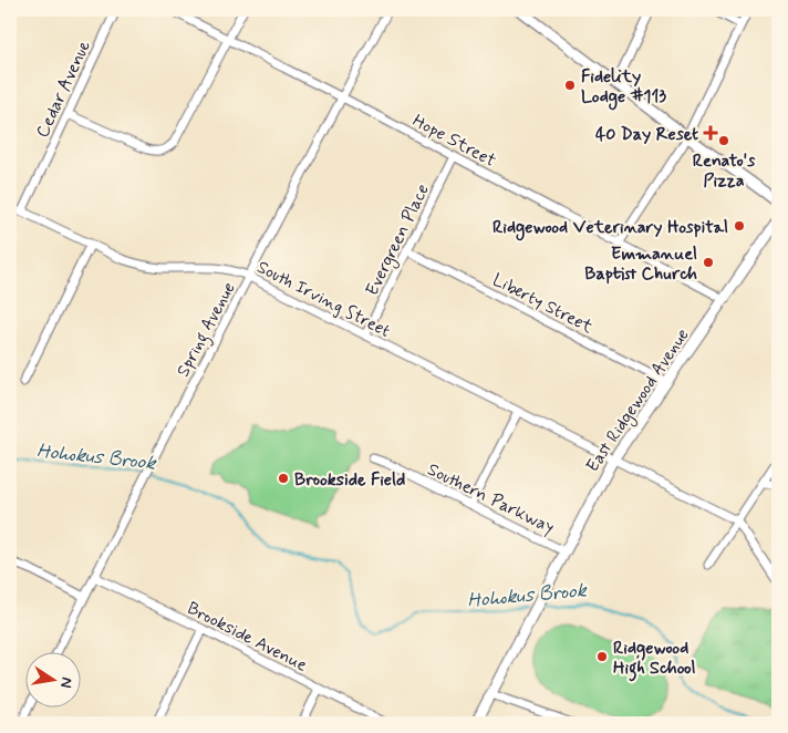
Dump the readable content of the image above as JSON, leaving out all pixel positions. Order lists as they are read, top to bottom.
{
  "streets": {
    "main road": ["East Ridgewood Avenue"],
    "street": [
      "Cedar Avenue",
      "Hope Street",
      "Evergreen Place",
      "South Irving Street",
      "Liberty Street",
      "Spring Avenue",
      "Southern Parkway",
      "Brookside Avenue"
    ]
  },
  "crossings": [
    ["Cedar Avenue", "South Irving Street"],
    ["Hope Street", "Evergreen Place"],
    ["Hope Street", "Spring Avenue"],
    ["Hope Street", "East Ridgewood Avenue"],
    ["Evergreen Place", "South Irving Street"],
    ["Evergreen Place", "Liberty Street"],
    ["South Irving Street", "Spring Avenue"],
    ["South Irving Street", "East Ridgewood Avenue"],
    ["Liberty Street", "East Ridgewood Avenue"],
    ["Spring Avenue", "Brookside Avenue"],
    ["East Ridgewood Avenue", "Southern Parkway"]
  ],
  "water": ["Hohokus Brook"],
  "places": {
    "other": [
      "Fidelity Lodge #113",
      "Renato's Pizza",
      "Ridgewood Veterinary Hospital",
      "Emmanuel Baptist Church",
      "Brookside Field",
      "Ridgewood High School"
    ],
    "health": ["40 Day Reset"]
  },
  "north": "right"
}
